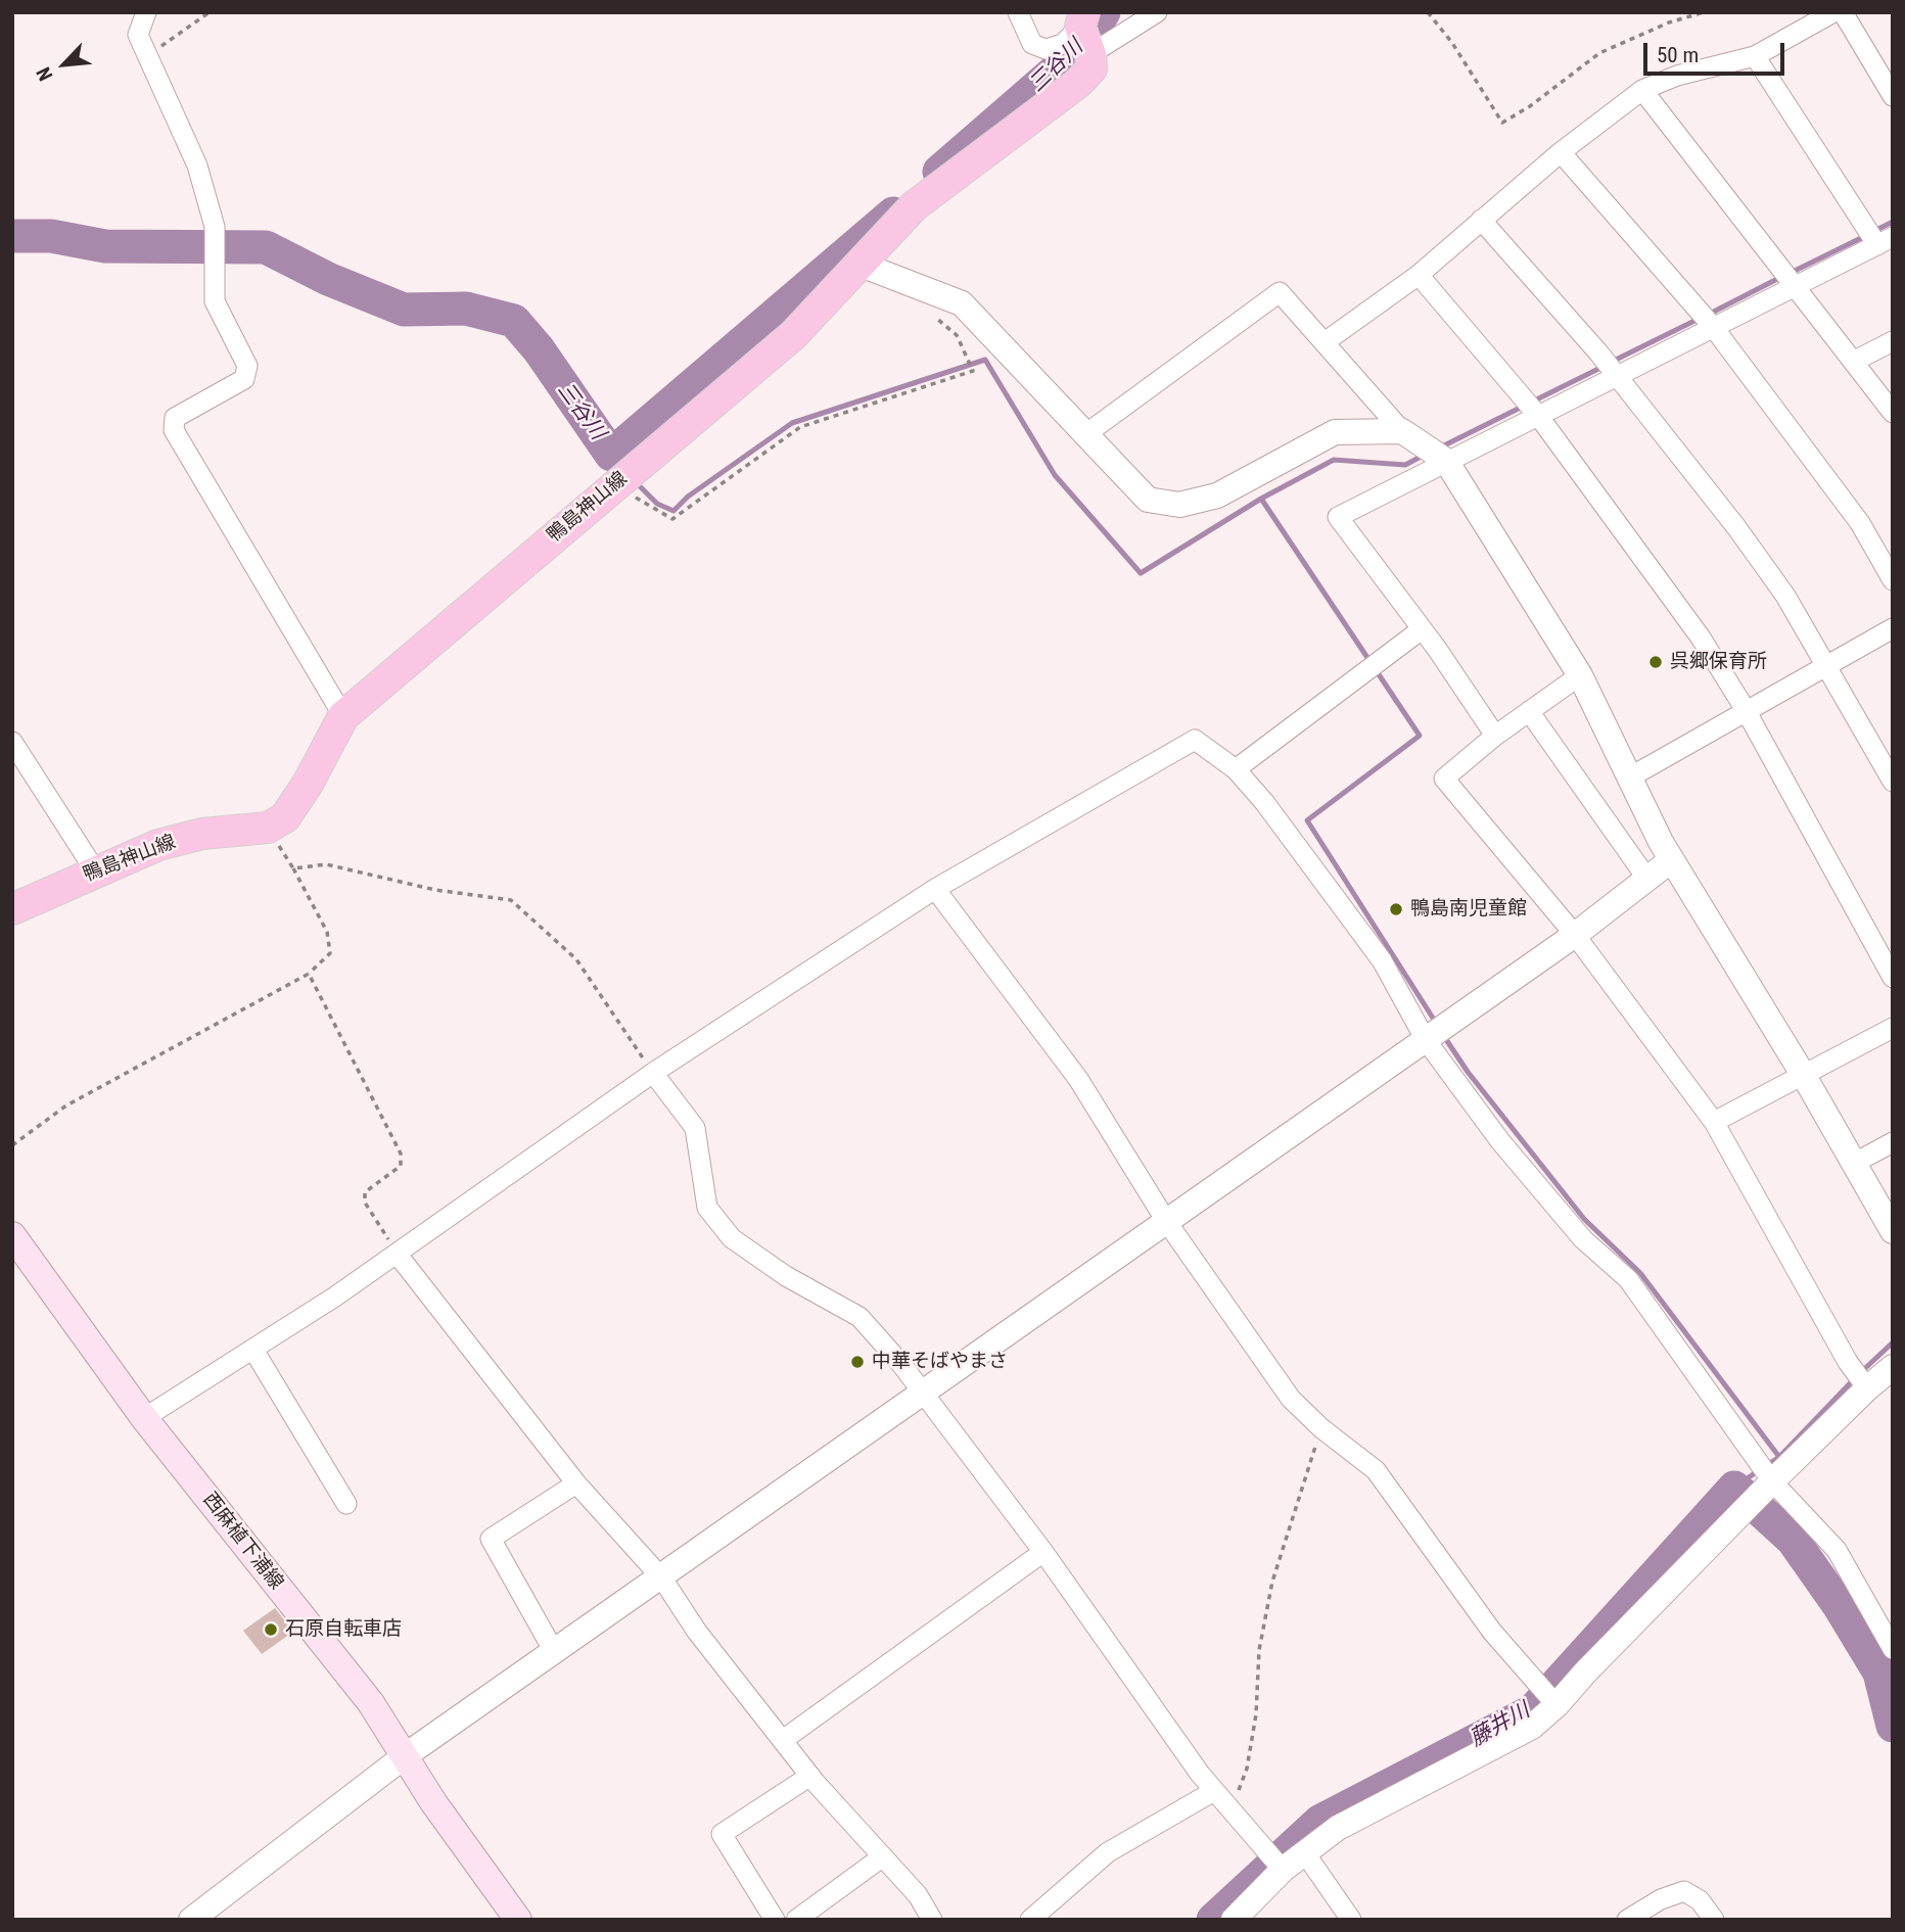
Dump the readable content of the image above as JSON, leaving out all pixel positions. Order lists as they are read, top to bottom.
{
  "streets": {
    "main road": ["鴨島神山線", "西麻植下浦線"]
  },
  "water": ["三谷川", "藤井川"],
  "places": [
    "呉郷保育所",
    "鴨島南児童館",
    "中華そばやまさ",
    "石原自転車店"
  ],
  "scale_bar": "50 m",
  "north": "bottom left"
}
